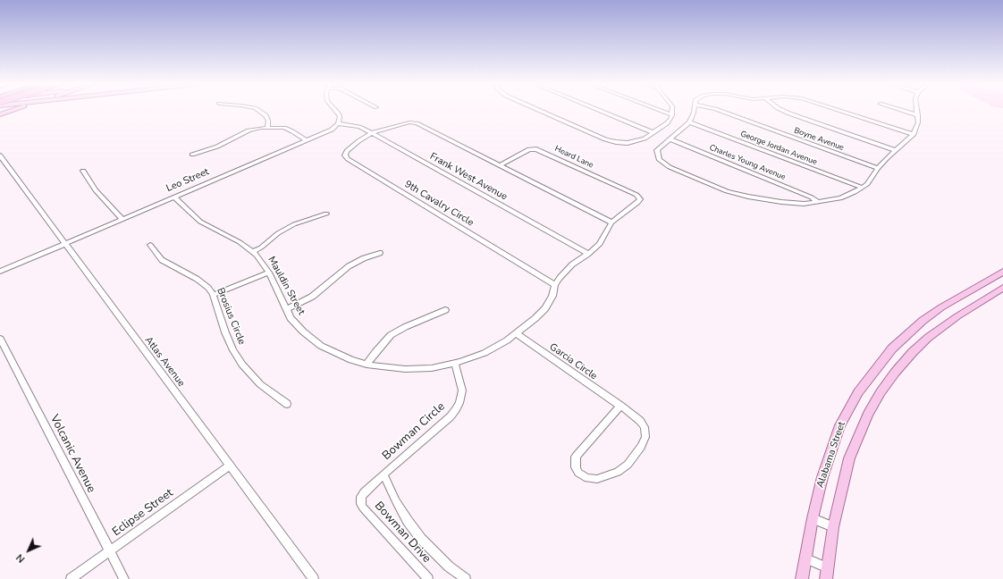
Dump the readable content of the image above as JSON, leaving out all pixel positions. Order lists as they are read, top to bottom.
{
  "streets": {
    "main road": ["Alabama Street"],
    "street": [
      "Boyne Avenue",
      "George Jordan Avenue",
      "Heard Lane",
      "Charles Young Avenue",
      "Frank West Avenue",
      "Leo Street",
      "9th Cavalry Circle",
      "Mauldin Street",
      "Brosius Circle",
      "Atlas Avenue",
      "Garcia Circle",
      "Bowman Circle",
      "Volcanic Avenue",
      "Eclipse Street",
      "Bowman Drive"
    ]
  },
  "crossings": [
    ["Heard Lane", "Mauldin Street"],
    ["Frank West Avenue", "Leo Street"],
    ["Frank West Avenue", "9th Cavalry Circle"],
    ["Frank West Avenue", "Mauldin Street"],
    ["Leo Street", "Mauldin Street"],
    ["Leo Street", "Atlas Avenue"],
    ["9th Cavalry Circle", "Mauldin Street"],
    ["Mauldin Street", "Garcia Circle"],
    ["Mauldin Street", "Bowman Circle"],
    ["Atlas Avenue", "Eclipse Street"],
    ["Bowman Circle", "Bowman Drive"],
    ["Volcanic Avenue", "Eclipse Street"]
  ],
  "north": "bottom left"
}
